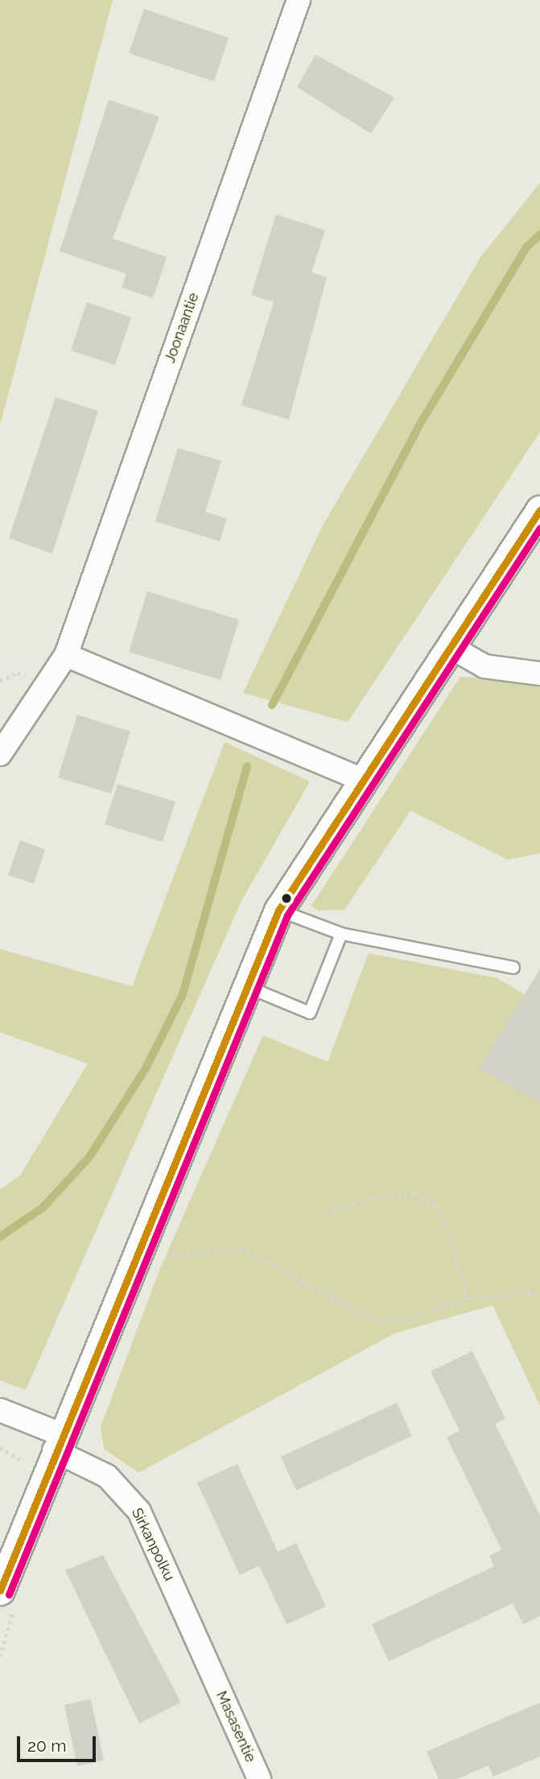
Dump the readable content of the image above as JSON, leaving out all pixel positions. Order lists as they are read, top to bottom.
{
  "streets": {
    "street": ["Joonaantie", "Sirkanpolku", "Masasentie"]
  },
  "crossings": [
    ["Sirkanpolku", "Masasentie"]
  ],
  "scale_bar": "20 m"
}
